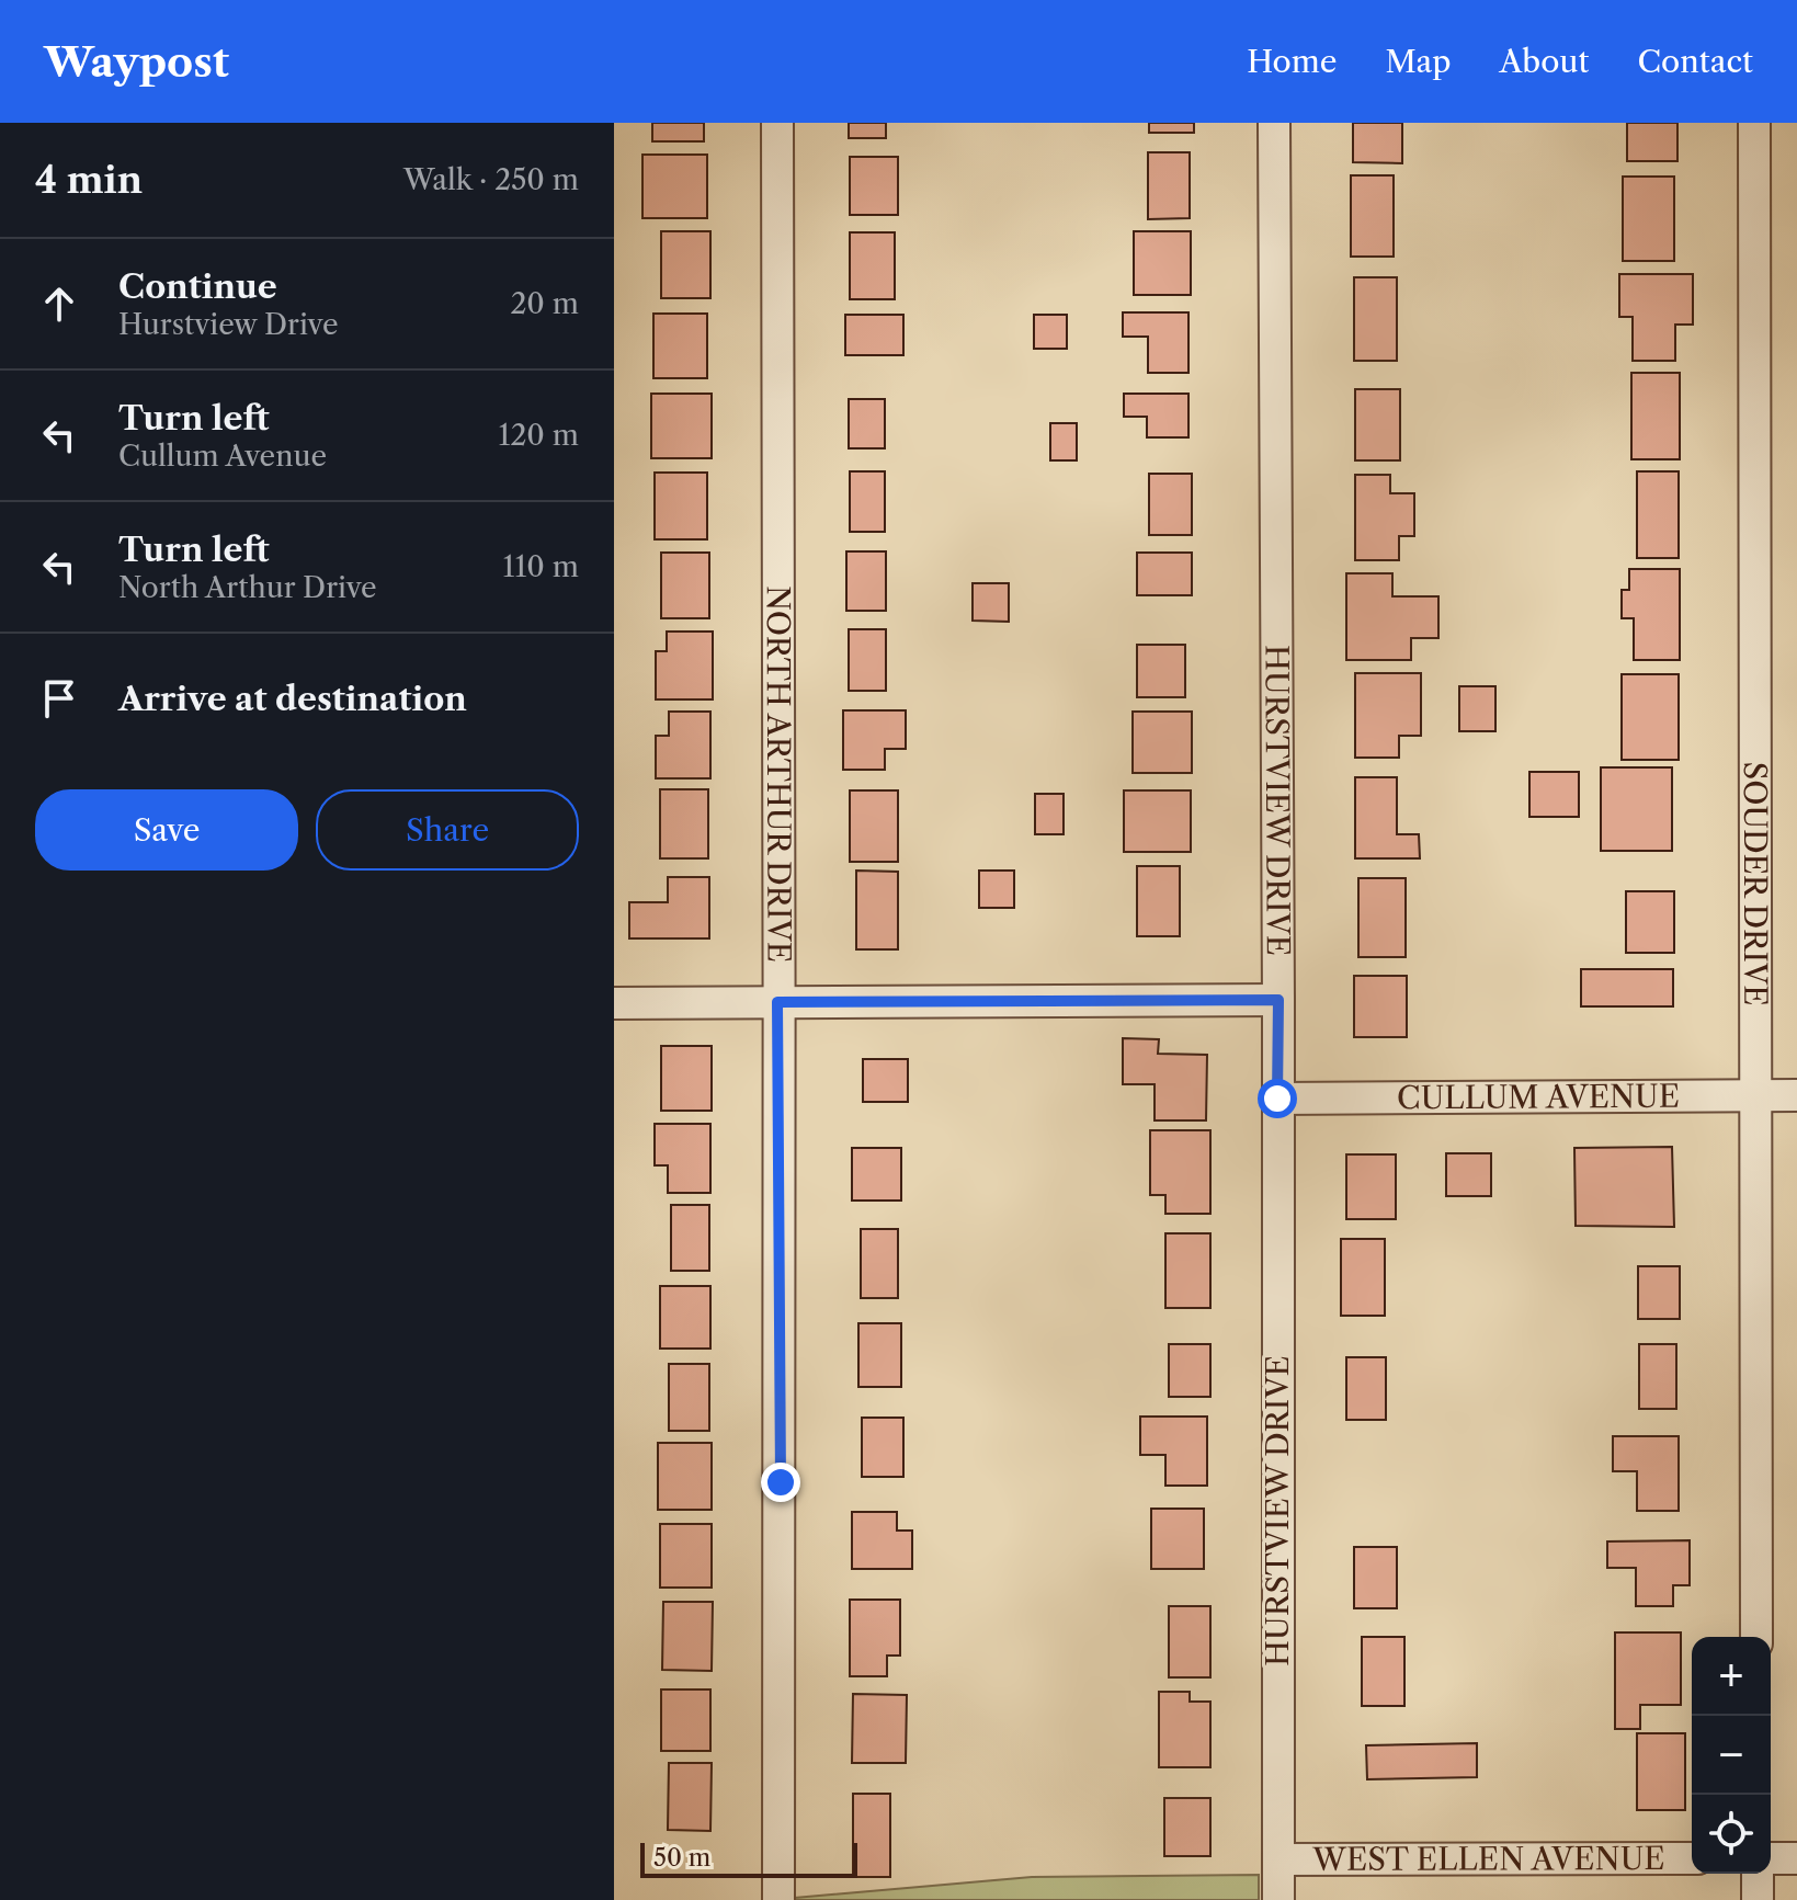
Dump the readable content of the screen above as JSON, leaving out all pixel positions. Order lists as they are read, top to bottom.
{
  "streets": {
    "street": [
      "NORTH ARTHUR DRIVE",
      "HURSTVIEW DRIVE",
      "SOUDER DRIVE",
      "CULLUM AVENUE",
      "WEST ELLEN AVENUE"
    ]
  },
  "crossings": [
    ["HURSTVIEW DRIVE", "CULLUM AVENUE"],
    ["HURSTVIEW DRIVE", "WEST ELLEN AVENUE"],
    ["SOUDER DRIVE", "CULLUM AVENUE"]
  ],
  "scale_bar": "50 m",
  "page": {
    "header": "Waypost",
    "nav": [
      "Home",
      "Map",
      "About",
      "Contact"
    ],
    "heading": ["4 min", "Walk · 250 m"],
    "list": [
      ["Continue", "Hurstview Drive", "20 m"],
      ["Turn left", "Cullum Avenue", "120 m"],
      ["Turn left", "North Arthur Drive", "110 m"],
      "Arrive at destination"
    ],
    "buttons": ["Save", "Share"],
    "map_buttons": ["+", "−"],
    "scale": "50 m"
  }
}
